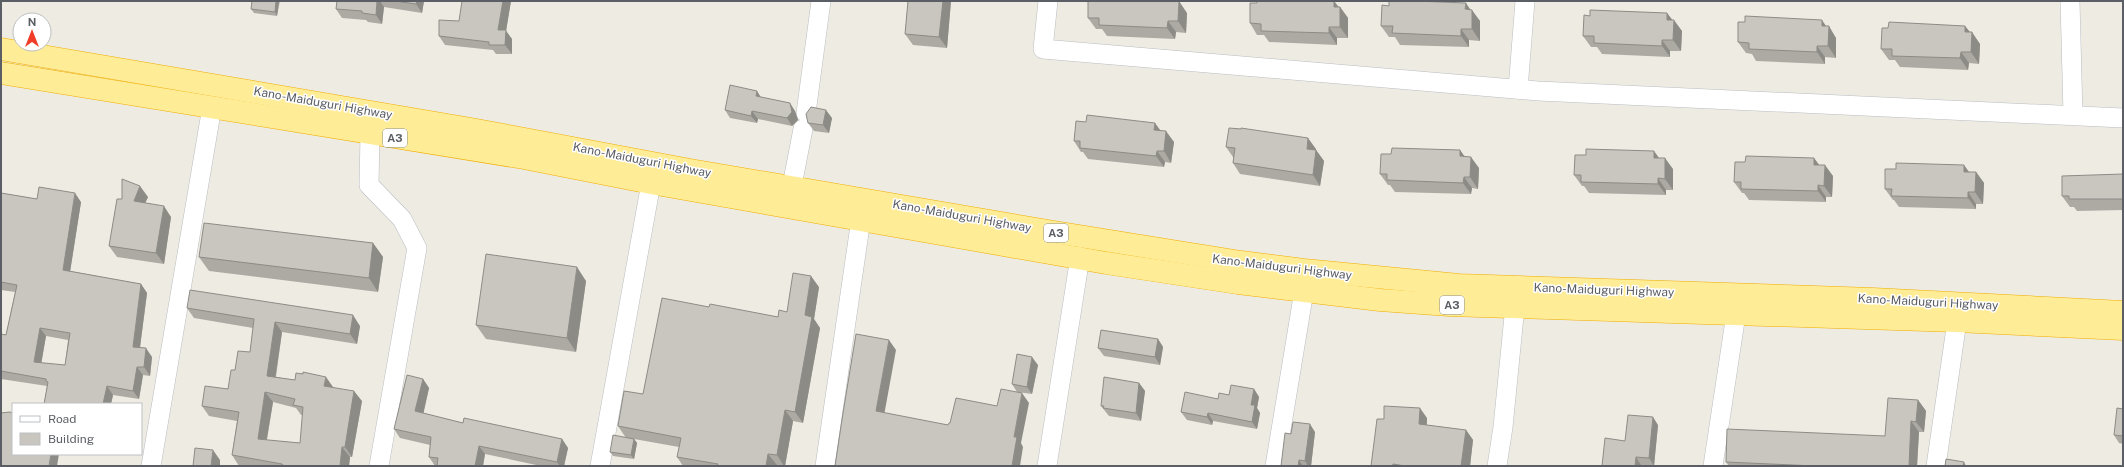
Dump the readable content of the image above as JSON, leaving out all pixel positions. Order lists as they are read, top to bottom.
{
  "streets": {
    "highway": ["Kano-Maiduguri Highway", "A3"]
  },
  "legend": ["Road", "Building"],
  "north": "top"
}
